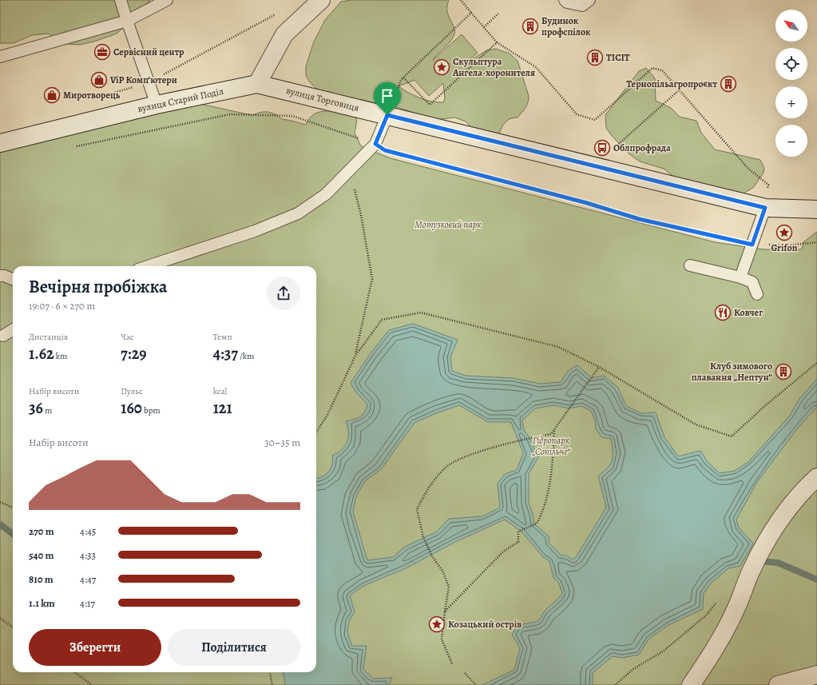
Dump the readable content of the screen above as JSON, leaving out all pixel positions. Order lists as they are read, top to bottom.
{
  "streets": {
    "main road": ["вулиця Торговиця", "вулиця Старий Поділ"]
  },
  "crossings": [
    ["вулиця Торговиця", "вулиця Старий Поділ"]
  ],
  "parks": ["Мотузковий парк", "Гідропарк „Сопільче“"],
  "places": {
    "building": [
      "Будинок профспілок",
      "ТІСІТ",
      "Тернопільагропроєкт",
      "Клуб зимового плавання „Нептун“"
    ],
    "office": ["Сервісний центр"],
    "place": ["Скульптура Ангела-хоронителя", "Grifon", "Козацький острів"],
    "shop": ["ViP Комп’ютери", "Миротворець"],
    "bus stop": ["Облпрофрада"],
    "restaurant": ["Ковчег"]
  },
  "north": "top left",
  "page": {
    "map_buttons": ["+", "−"],
    "heading": ["Вечірня пробіжка", "19:07 · 6 × 270 m"],
    "stats": [
      ["Дистанція", "1.62 km"],
      ["Час", "7:29"],
      ["Темп", "4:37 /km"],
      ["Набір висоти", "36 m"],
      ["Пульс", "160 bpm"],
      ["kcal", "121"]
    ],
    "chart": ["Набір висоти", "30–35 m"],
    "list": [
      {
        "name": "270 m",
        "note": "4:45"
      },
      {
        "name": "540 m",
        "note": "4:33"
      },
      {
        "name": "810 m",
        "note": "4:47"
      },
      {
        "name": "1.1 km",
        "note": "4:17"
      }
    ],
    "buttons": ["Зберегти", "Поділитися"]
  }
}
